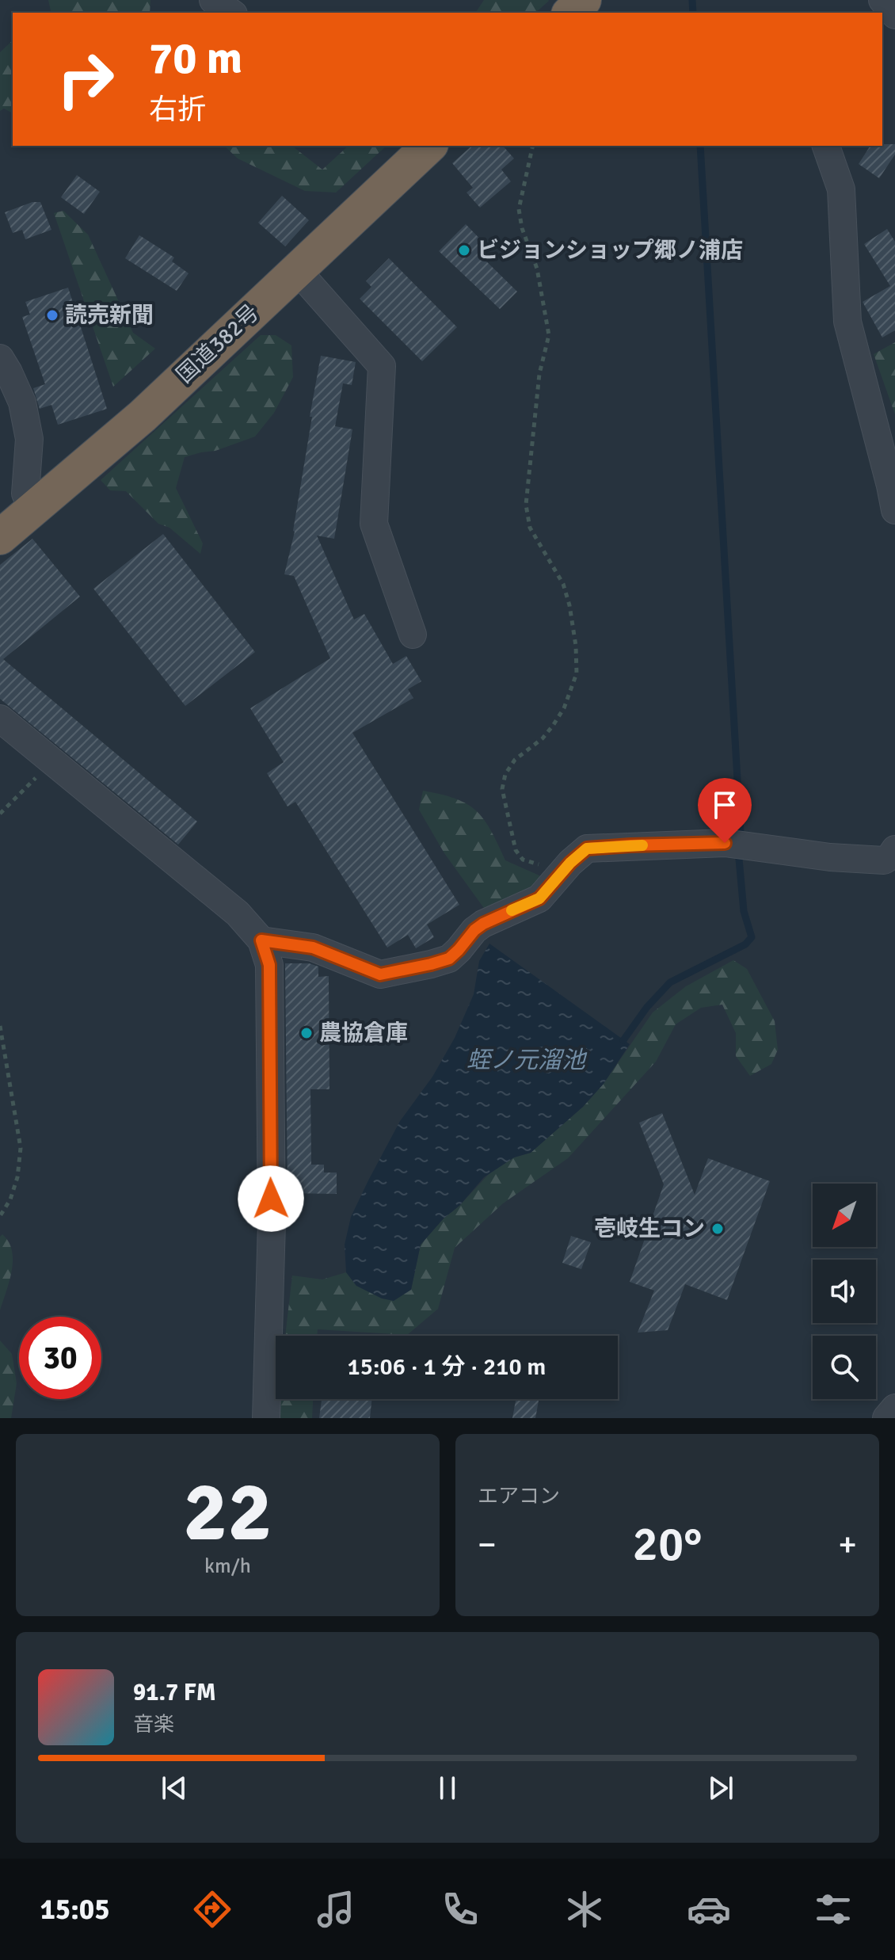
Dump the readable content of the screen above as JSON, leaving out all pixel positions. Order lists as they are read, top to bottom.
{
  "streets": {
    "highway": ["国道382号"]
  },
  "water": ["蛭ノ元溜池"],
  "places": [
    "ビジョンショップ郷ノ浦店",
    "読売新聞",
    "農協倉庫",
    "壱岐生コン"
  ],
  "north": "bottom left",
  "page": {
    "turn": ["70 m", "右折"],
    "limit": "30",
    "trip": "15:06 · 1 分 · 210 m",
    "tile": [
      ["22", "km/h"],
      "エアコン"
    ],
    "heat": ["−", "20°", "+"],
    "song": ["91.7 FM", "音楽"],
    "tabs": "15:05"
  }
}
